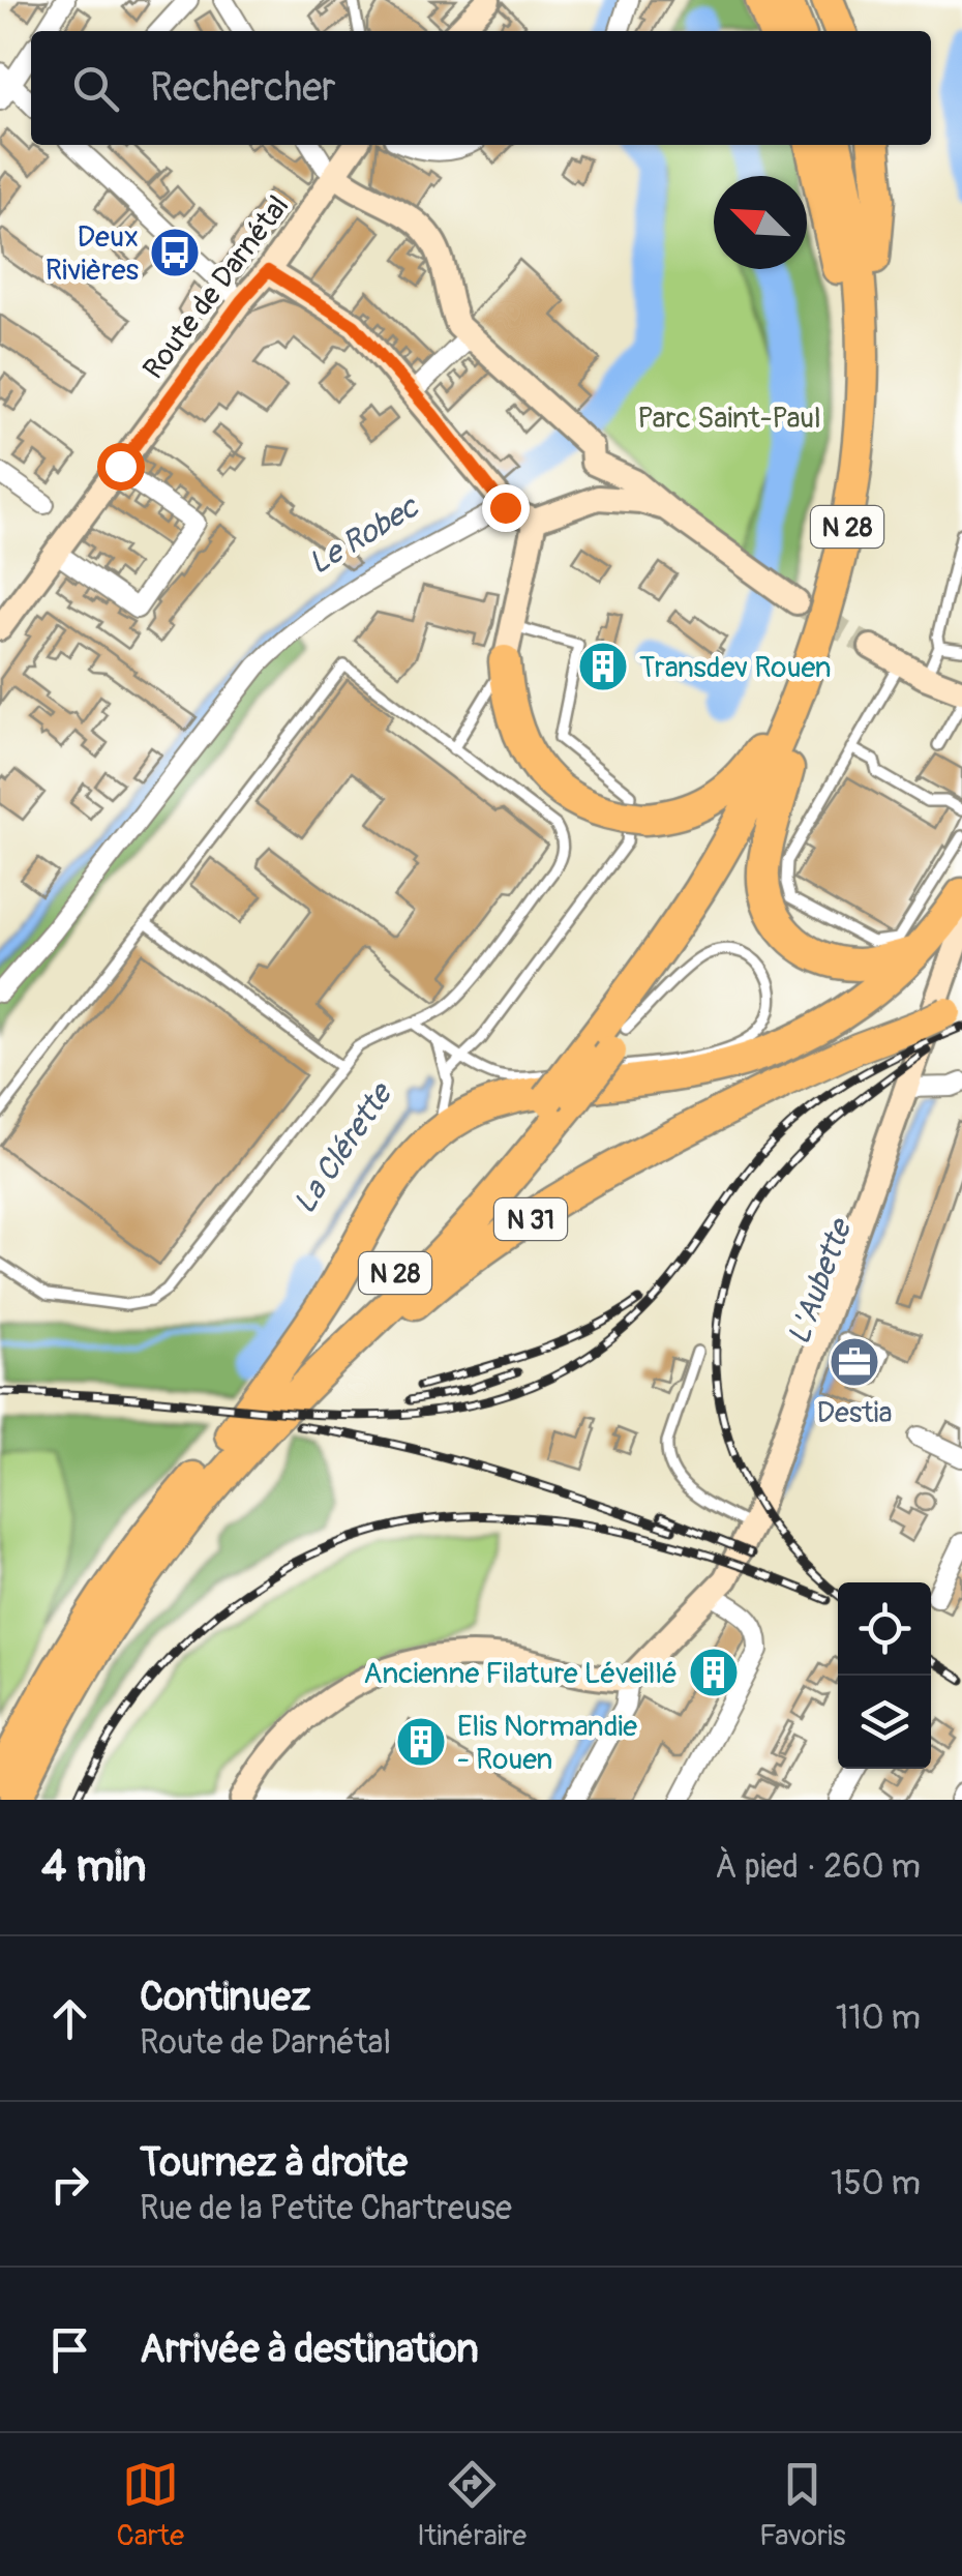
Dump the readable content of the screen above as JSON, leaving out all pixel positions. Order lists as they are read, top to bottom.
{
  "streets": {
    "highway": ["N 28", "N 31"],
    "street": ["Route de Darnétal"]
  },
  "crossings": [
    ["N 28", "N 31"]
  ],
  "water": ["Le Robec", "La Clérette", "L'Aubette"],
  "parks": ["Parc Saint-Paul"],
  "places": {
    "bus stop": ["Deux Rivières"],
    "building": ["Transdev Rouen", "Ancienne Filature Léveillé", "Elis Normandie - Rouen"],
    "office": ["Destia"]
  },
  "north": "top left",
  "page": {
    "search": "Rechercher",
    "heading": ["4 min", "À pied · 260 m"],
    "list": [
      ["Continuez", "Route de Darnétal", "110 m"],
      ["Tournez à droite", "Rue de la Petite Chartreuse", "150 m"],
      "Arrivée à destination"
    ],
    "nav": ["Carte", "Itinéraire", "Favoris"]
  }
}
